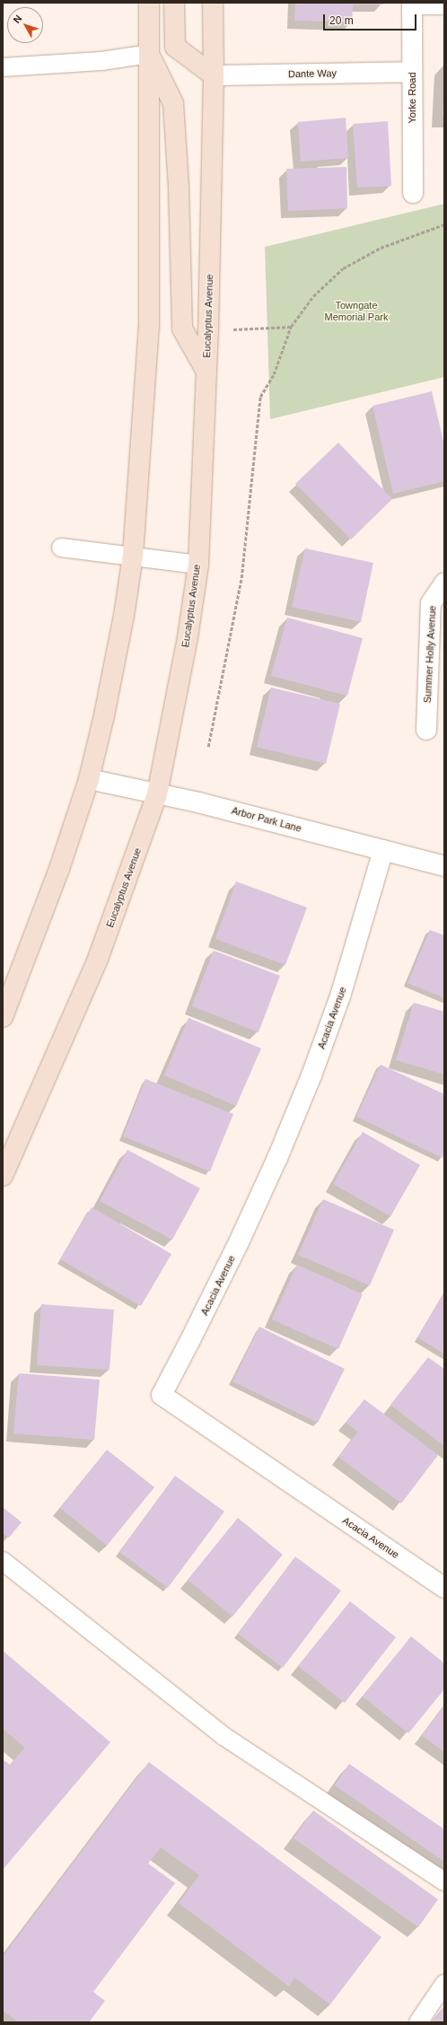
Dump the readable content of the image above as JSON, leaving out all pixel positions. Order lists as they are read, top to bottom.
{
  "streets": {
    "main road": ["Eucalyptus Avenue"],
    "street": [
      "Dante Way",
      "Yorke Road",
      "Summer Holly Avenue",
      "Arbor Park Lane",
      "Acacia Avenue"
    ]
  },
  "crossings": [
    ["Dante Way", "Yorke Road"],
    ["Dante Way", "Eucalyptus Avenue"],
    ["Eucalyptus Avenue", "Arbor Park Lane"],
    ["Arbor Park Lane", "Acacia Avenue"]
  ],
  "parks": ["Towngate Memorial Park"],
  "scale_bar": "20 m",
  "north": "top left"
}
